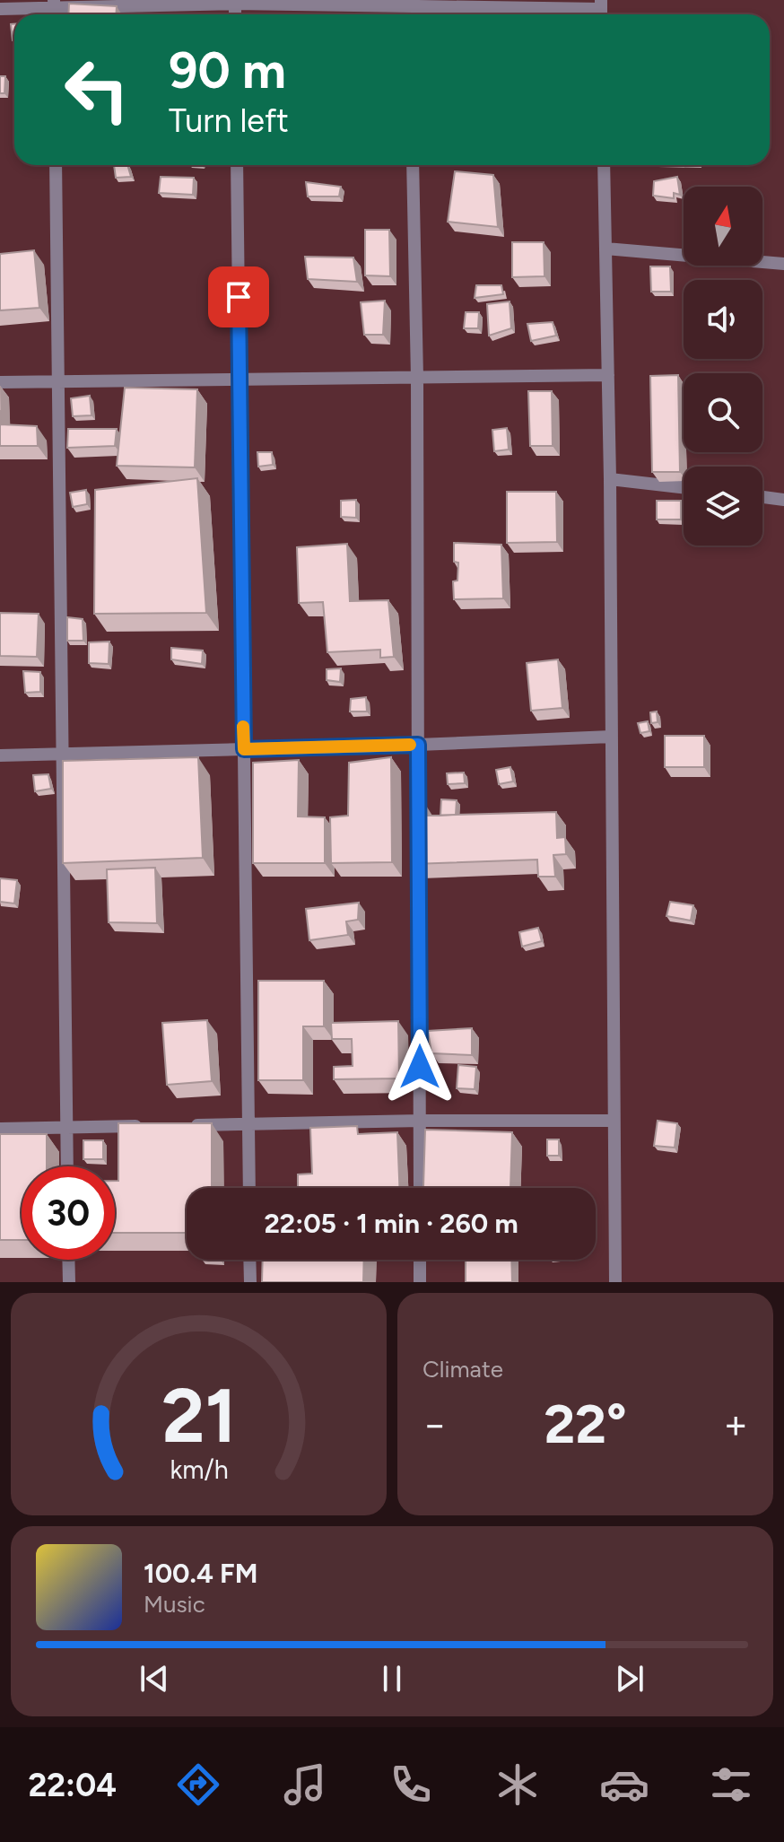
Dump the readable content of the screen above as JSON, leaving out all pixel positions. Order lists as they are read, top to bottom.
{
  "north": "top",
  "page": {
    "turn": ["90 m", "Turn left"],
    "limit": "30",
    "trip": "22:05 · 1 min · 260 m",
    "tile": "Climate",
    "heat": ["−", "22°", "+"],
    "song": ["100.4 FM", "Music"],
    "tabs": "22:04",
    "gauge": ["21", "km/h"]
  }
}
